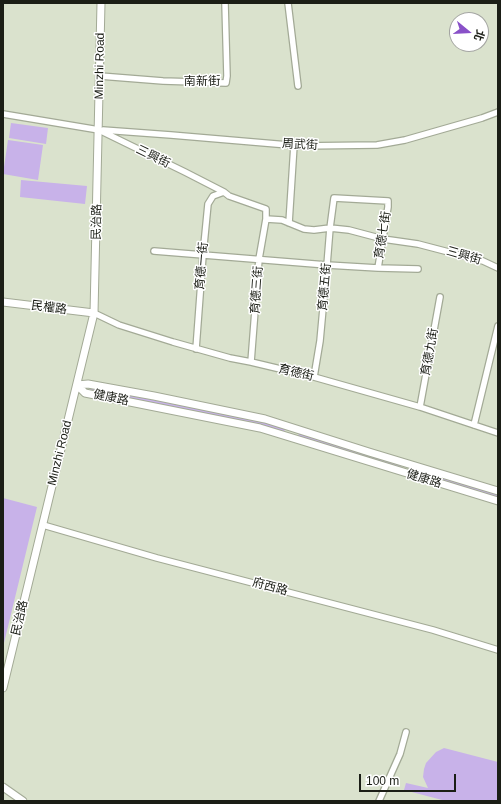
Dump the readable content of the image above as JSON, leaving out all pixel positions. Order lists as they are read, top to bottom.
{
  "streets": {
    "street": [
      "Minzhi Road",
      "南新街",
      "周武街",
      "三興街",
      "民治路",
      "育德七街",
      "育德一街",
      "育德五街",
      "育德三街",
      "民權路",
      "育德九街",
      "育德街",
      "健康路",
      "府西路"
    ]
  },
  "crossings": [
    ["Minzhi Road", "南新街"],
    ["Minzhi Road", "周武街"],
    ["Minzhi Road", "三興街"],
    ["Minzhi Road", "民治路"],
    ["Minzhi Road", "民權路"],
    ["Minzhi Road", "育德街"],
    ["Minzhi Road", "健康路"],
    ["Minzhi Road", "府西路"],
    ["周武街", "三興街"],
    ["周武街", "民治路"],
    ["三興街", "民治路"],
    ["三興街", "育德七街"],
    ["三興街", "育德一街"],
    ["三興街", "育德五街"],
    ["三興街", "育德三街"],
    ["民治路", "民權路"],
    ["民治路", "育德街"],
    ["民治路", "府西路"],
    ["育德七街", "育德五街"],
    ["育德一街", "育德街"],
    ["育德五街", "育德街"],
    ["育德三街", "育德街"],
    ["民權路", "育德街"],
    ["育德九街", "育德街"]
  ],
  "scale_bar": "100 m",
  "north": "right"
}
